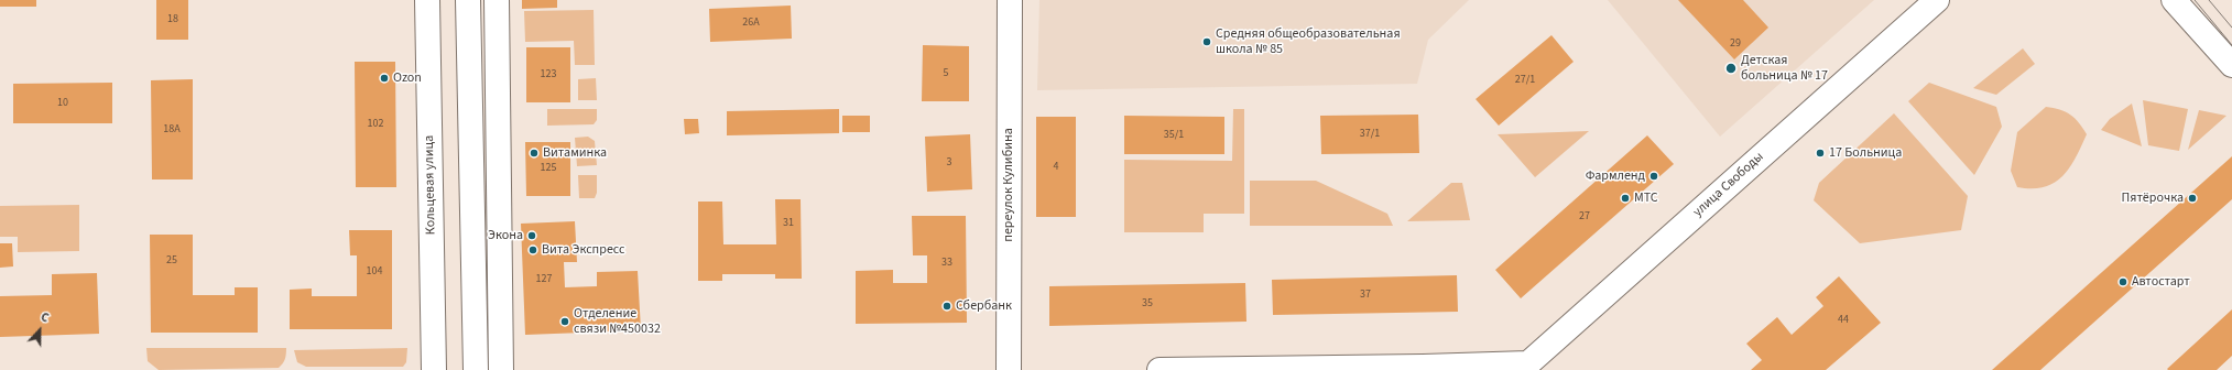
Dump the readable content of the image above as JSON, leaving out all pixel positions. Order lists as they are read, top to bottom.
{
  "streets": {
    "main road": ["Кольцевая улица", "переулок Кулибина", "улица Свободы"]
  },
  "places": [
    "Средняя общеобразовательная школа № 85",
    "Детская больница № 17",
    "Ozon",
    "Витаминка",
    "17 Больница",
    "Фармленд",
    "МТС",
    "Пятёрочка",
    "Экона",
    "Вита Экспресс",
    "Автостарт",
    "Сбербанк",
    "Отделение связи №450032"
  ],
  "house_numbers": [
    "18",
    "26А",
    "29",
    "5",
    "123",
    "27/1",
    "10",
    "102",
    "18А",
    "37/1",
    "35/1",
    "3",
    "4",
    "125",
    "27",
    "31",
    "25",
    "33",
    "104",
    "127",
    "37",
    "35",
    "44"
  ],
  "north": "top"
}
